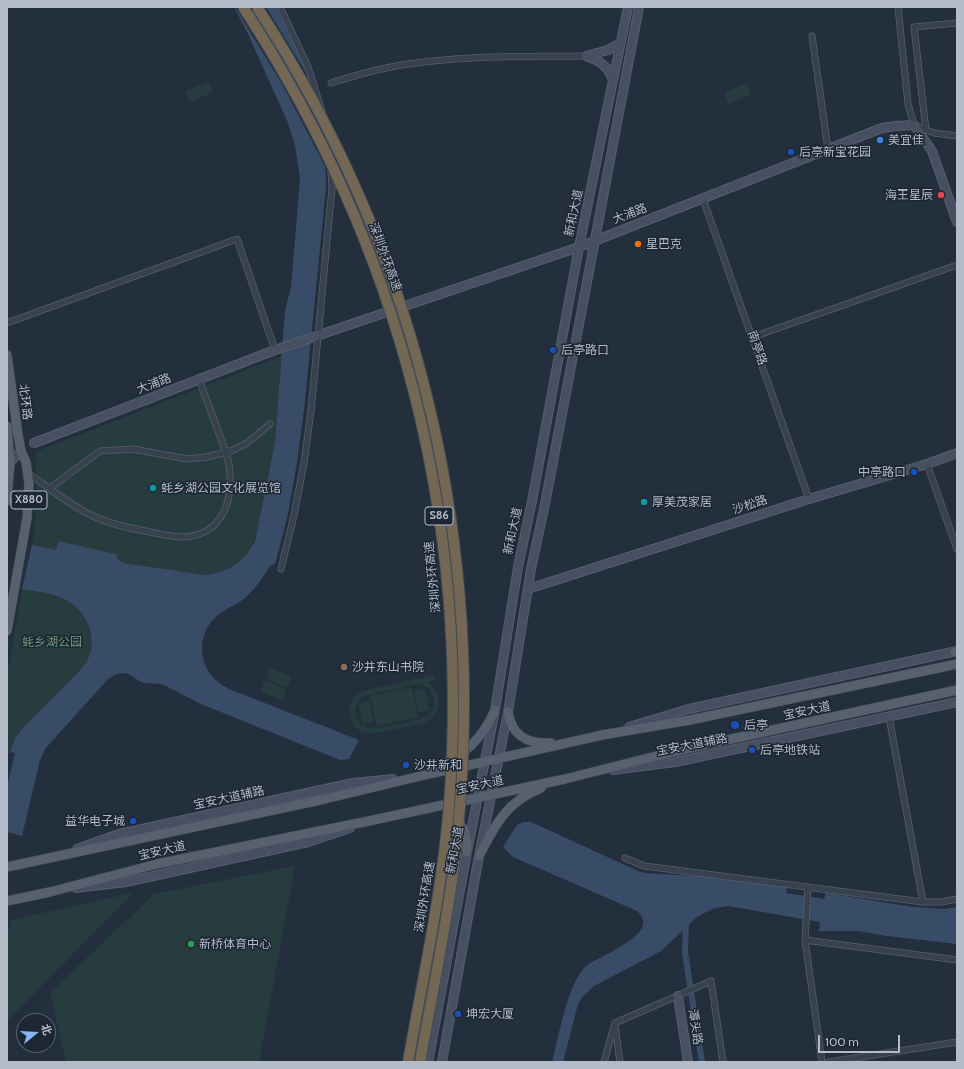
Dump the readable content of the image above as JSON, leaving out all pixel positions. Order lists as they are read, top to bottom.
{
  "streets": {
    "highway": ["深圳外环高速", "S86"],
    "main road": [
      "新和大道",
      "大浦路",
      "北环路",
      "X880",
      "沙松路",
      "宝安大道",
      "宝安大道辅路",
      "潭头路"
    ],
    "street": ["南亭路"]
  },
  "crossings": [
    ["新和大道", "大浦路"],
    ["新和大道", "沙松路"],
    ["新和大道", "宝安大道"],
    ["大浦路", "南亭路"],
    ["南亭路", "沙松路"],
    ["北环路", "X880"],
    ["宝安大道", "宝安大道辅路"]
  ],
  "parks": ["蚝乡湖公园"],
  "places": [
    "美宜佳",
    "后亭新宝花园",
    "海王星辰",
    "星巴克",
    "后亭路口",
    "中亭路口",
    "蚝乡湖公园文化展览馆",
    "厚美茂家居",
    "沙井东山书院",
    "后亭",
    "后亭地铁站",
    "沙井新和",
    "益华电子城",
    "新桥体育中心",
    "坤宏大厦"
  ],
  "scale_bar": "100 m",
  "north": "right"
}
